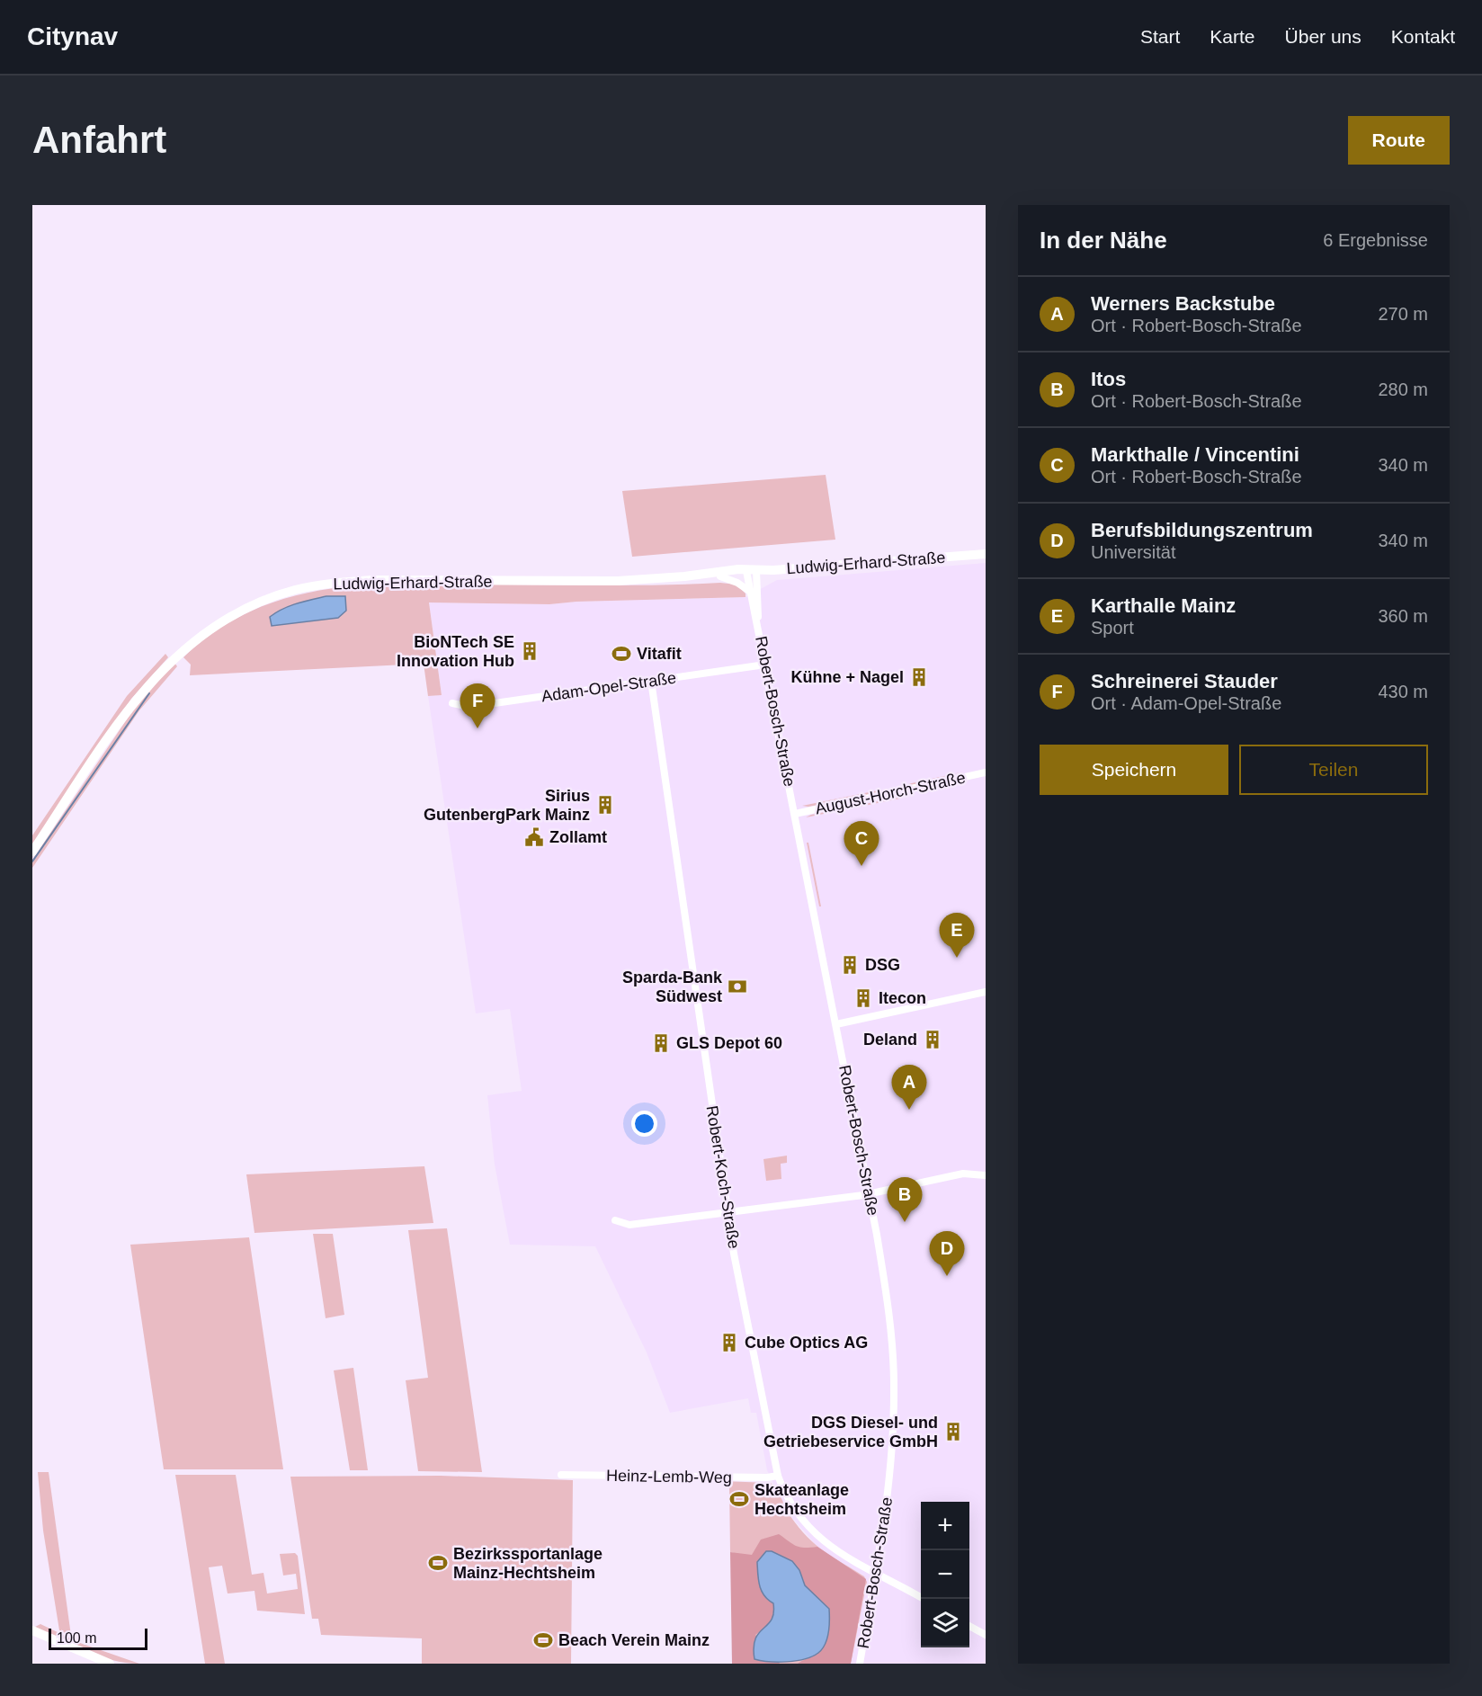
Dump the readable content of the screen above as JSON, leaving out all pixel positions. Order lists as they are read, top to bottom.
{
  "streets": {
    "main road": ["Ludwig-Erhard-Straße"],
    "street": [
      "Adam-Opel-Straße",
      "Robert-Bosch-Straße",
      "August-Horch-Straße",
      "Robert-Koch-Straße",
      "Heinz-Lemb-Weg"
    ]
  },
  "crossings": [
    ["Ludwig-Erhard-Straße", "Robert-Bosch-Straße"],
    ["Adam-Opel-Straße", "Robert-Bosch-Straße"],
    ["Adam-Opel-Straße", "Robert-Koch-Straße"],
    ["Robert-Bosch-Straße", "August-Horch-Straße"],
    ["Robert-Bosch-Straße", "Robert-Koch-Straße"],
    ["Robert-Koch-Straße", "Heinz-Lemb-Weg"]
  ],
  "places": {
    "building": [
      "BioNTech SE Innovation Hub",
      "Kühne + Nagel",
      "Sirius GutenbergPark Mainz",
      "DSG",
      "Itecon",
      "Deland",
      "GLS Depot 60",
      "Cube Optics AG",
      "DGS Diesel- und Getriebeservice GmbH"
    ],
    "sports": [
      "Vitafit",
      "Skateanlage Hechtsheim",
      "Bezirkssportanlage Mainz-Hechtsheim",
      "Beach Verein Mainz"
    ],
    "public building": ["Zollamt"],
    "bank": ["Sparda-Bank Südwest"]
  },
  "scale_bar": "100 m",
  "page": {
    "header": "Citynav",
    "nav": [
      "Start",
      "Karte",
      "Über uns",
      "Kontakt"
    ],
    "buttons": [
      "Route",
      ["Speichern", "Teilen"]
    ],
    "title": "Anfahrt",
    "heading": ["In der Nähe", "6 Ergebnisse"],
    "list": [
      {
        "mark": "A",
        "name": "Werners Backstube",
        "note": "Ort · Robert-Bosch-Straße",
        "value": "270 m"
      },
      {
        "mark": "B",
        "name": "Itos",
        "note": "Ort · Robert-Bosch-Straße",
        "value": "280 m"
      },
      {
        "mark": "C",
        "name": "Markthalle / Vincentini",
        "note": "Ort · Robert-Bosch-Straße",
        "value": "340 m"
      },
      {
        "mark": "D",
        "name": "Berufsbildungszentrum",
        "note": "Universität",
        "value": "340 m"
      },
      {
        "mark": "E",
        "name": "Karthalle Mainz",
        "note": "Sport",
        "value": "360 m"
      },
      {
        "mark": "F",
        "name": "Schreinerei Stauder",
        "note": "Ort · Adam-Opel-Straße",
        "value": "430 m"
      }
    ],
    "pins": [
      "F",
      "C",
      "E",
      "A",
      "B",
      "D"
    ],
    "map_buttons": ["+", "−"],
    "scale": "100 m"
  }
}
